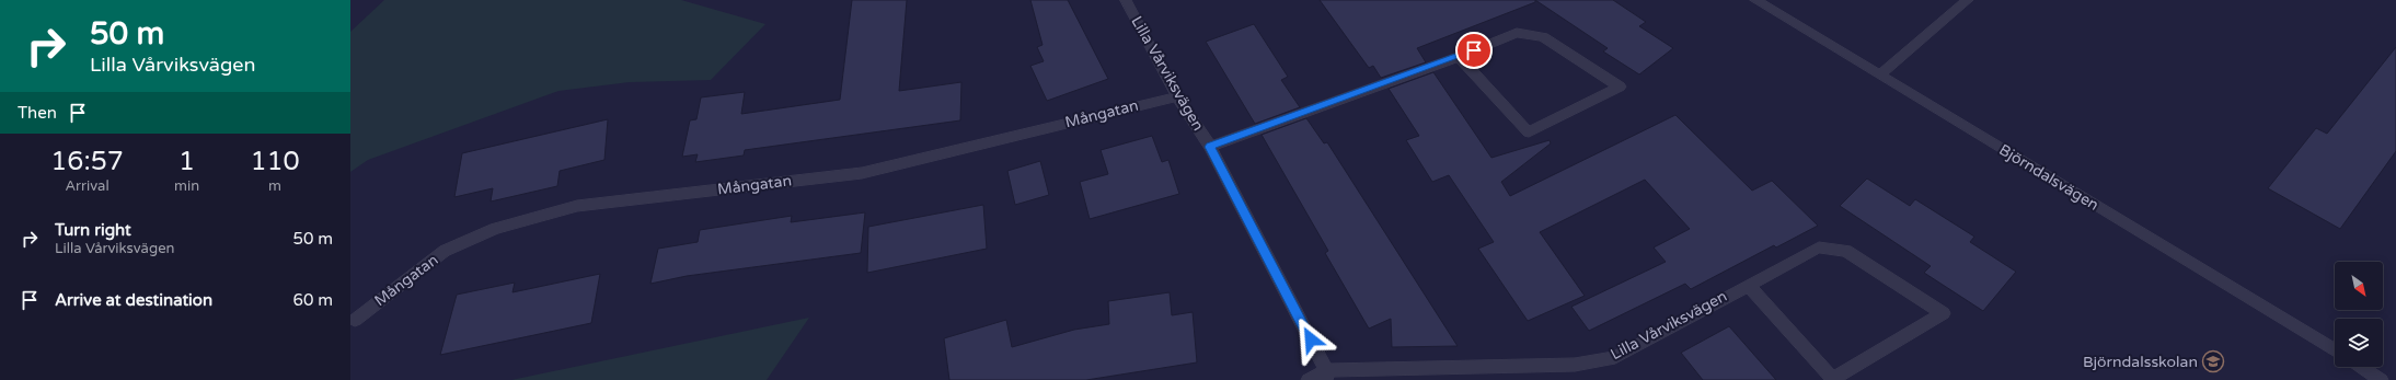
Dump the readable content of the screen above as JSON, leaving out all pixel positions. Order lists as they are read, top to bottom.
{
  "streets": {
    "street": ["Lilla Vårviksvägen", "Mångatan", "Björndalsvägen"]
  },
  "crossings": [
    ["Lilla Vårviksvägen", "Mångatan"]
  ],
  "places": {
    "school or university": ["Björndalsskolan"]
  },
  "north": "bottom right",
  "page": {
    "turn": ["50 m", "Lilla Vårviksvägen"],
    "then": "Then",
    "eta": [
      "16:57",
      "Arrival",
      "1",
      "min",
      "110",
      "m"
    ],
    "list": [
      {
        "name": "Turn right",
        "note": "Lilla Vårviksvägen",
        "value": "50 m"
      },
      {
        "name": "Arrive at destination",
        "value": "60 m"
      }
    ]
  }
}
